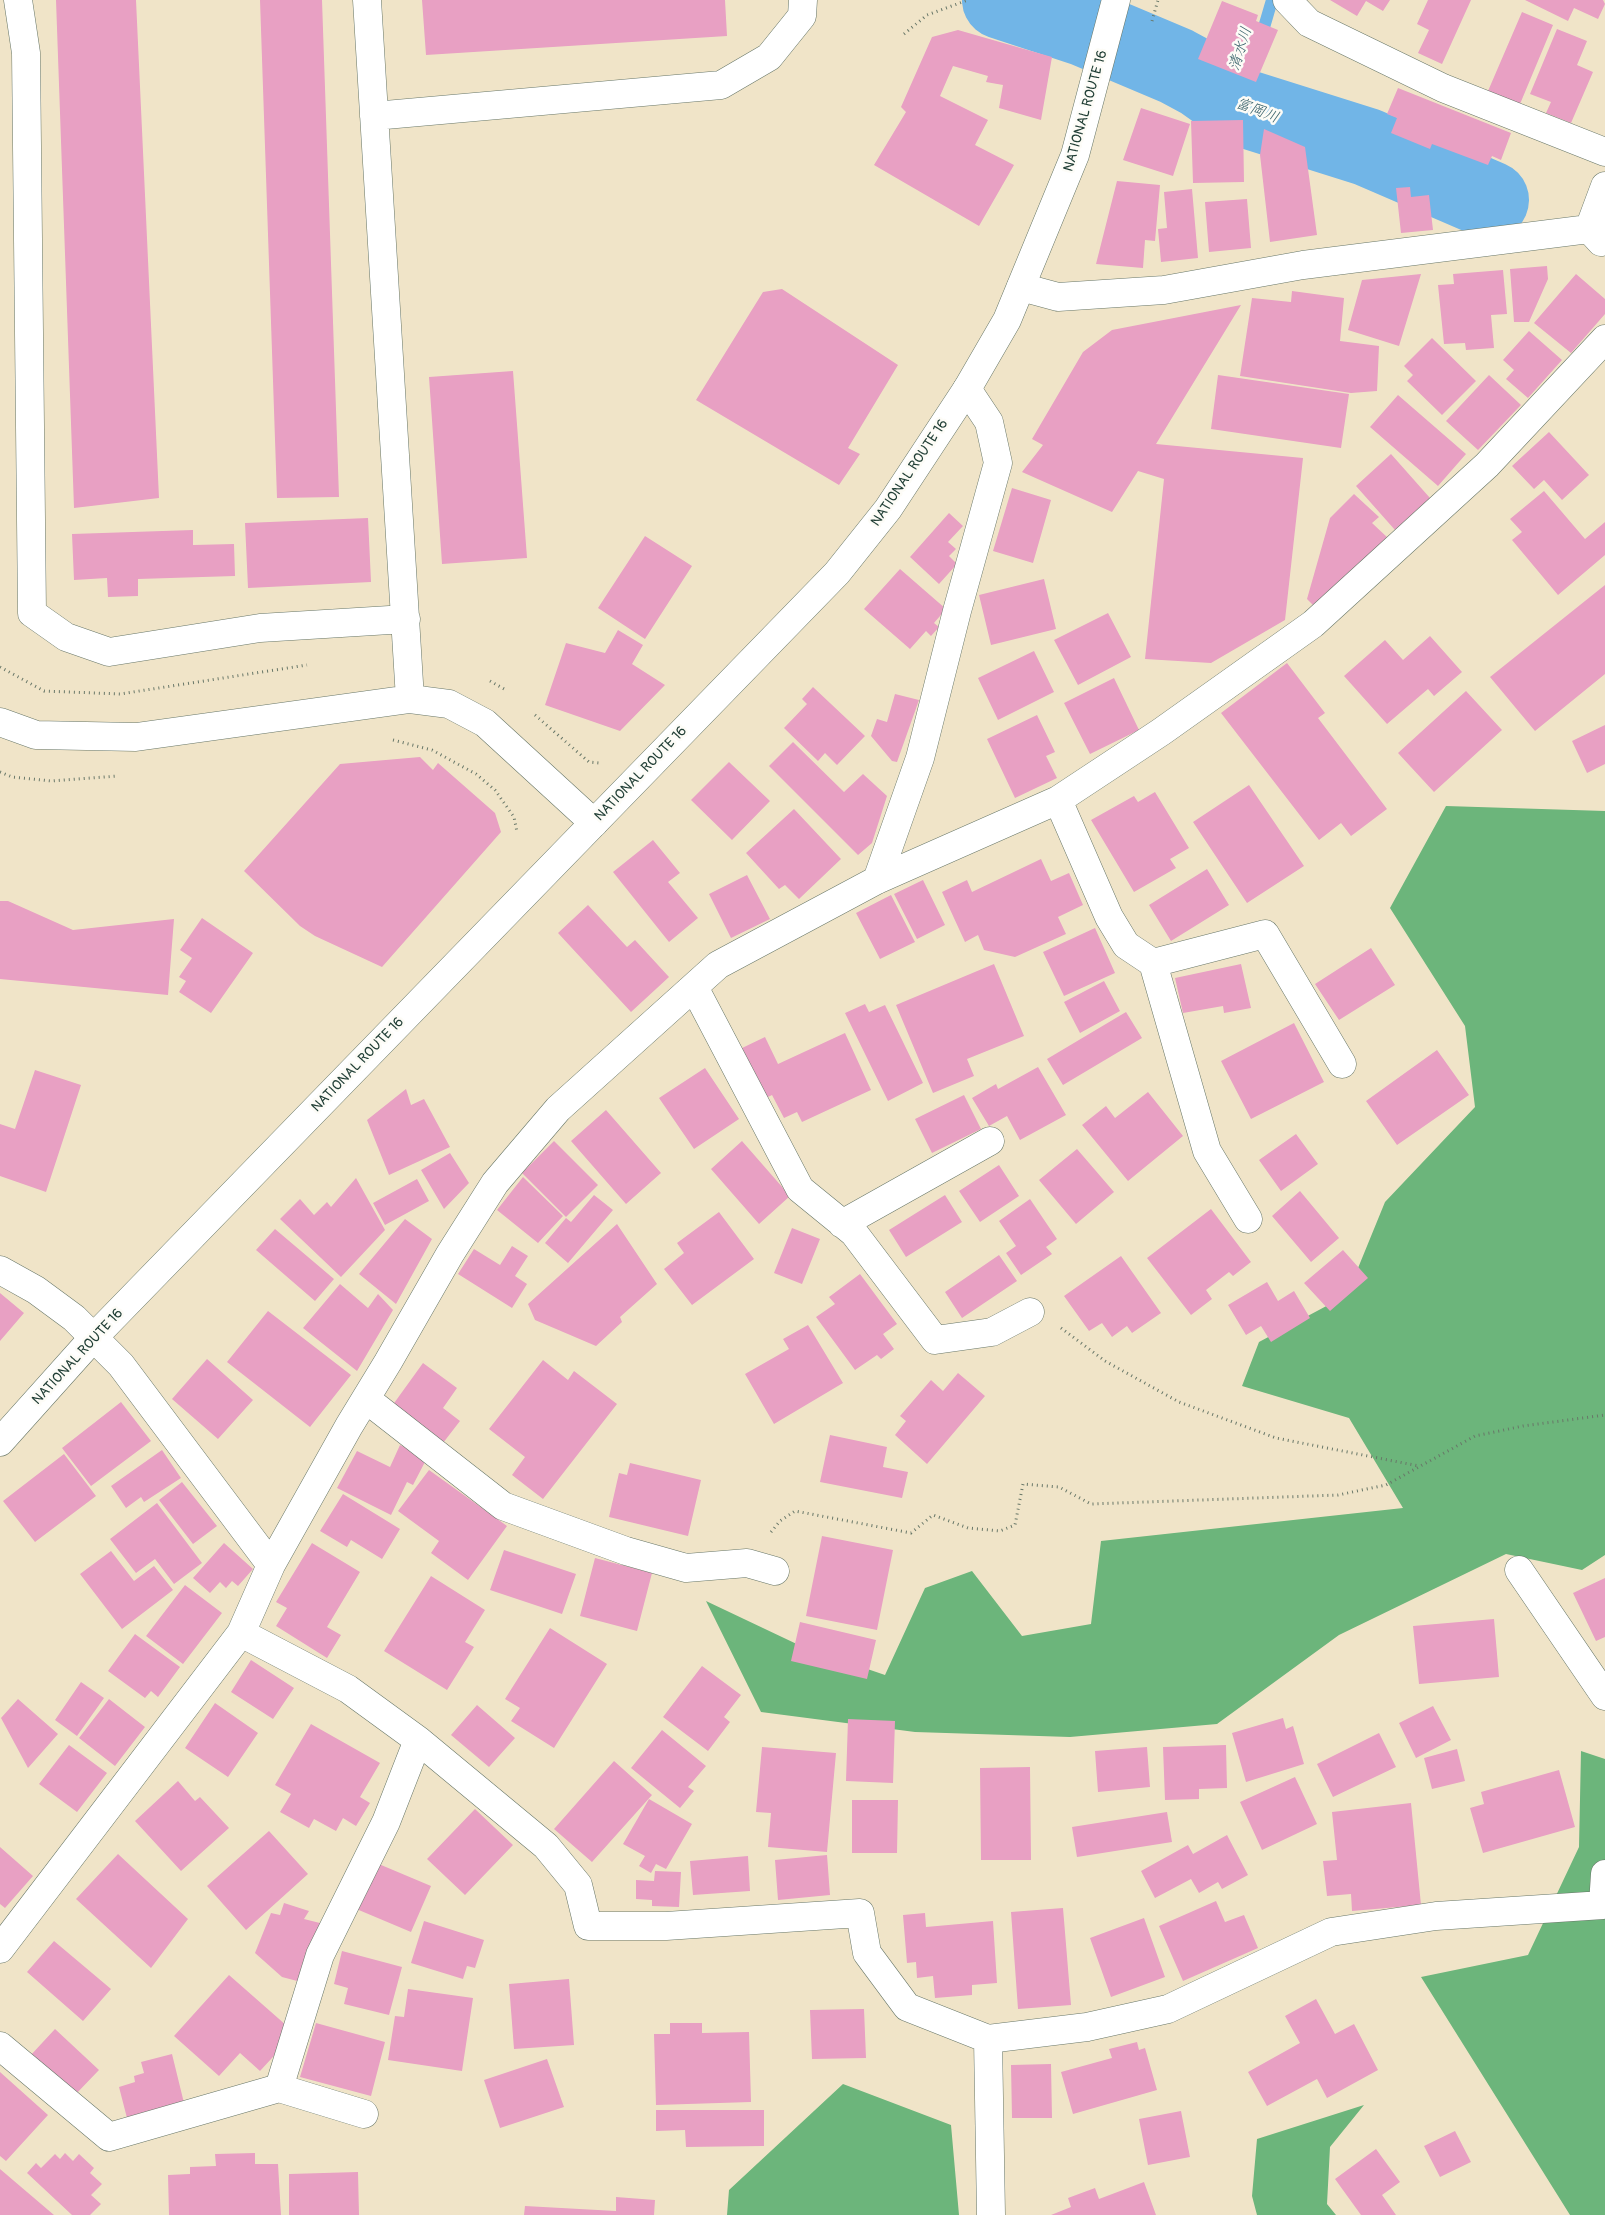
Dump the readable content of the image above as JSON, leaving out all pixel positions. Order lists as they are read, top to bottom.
{
  "streets": {
    "main road": ["NATIONAL ROUTE 16"]
  },
  "water": ["清水川", "富岡川"]
}
